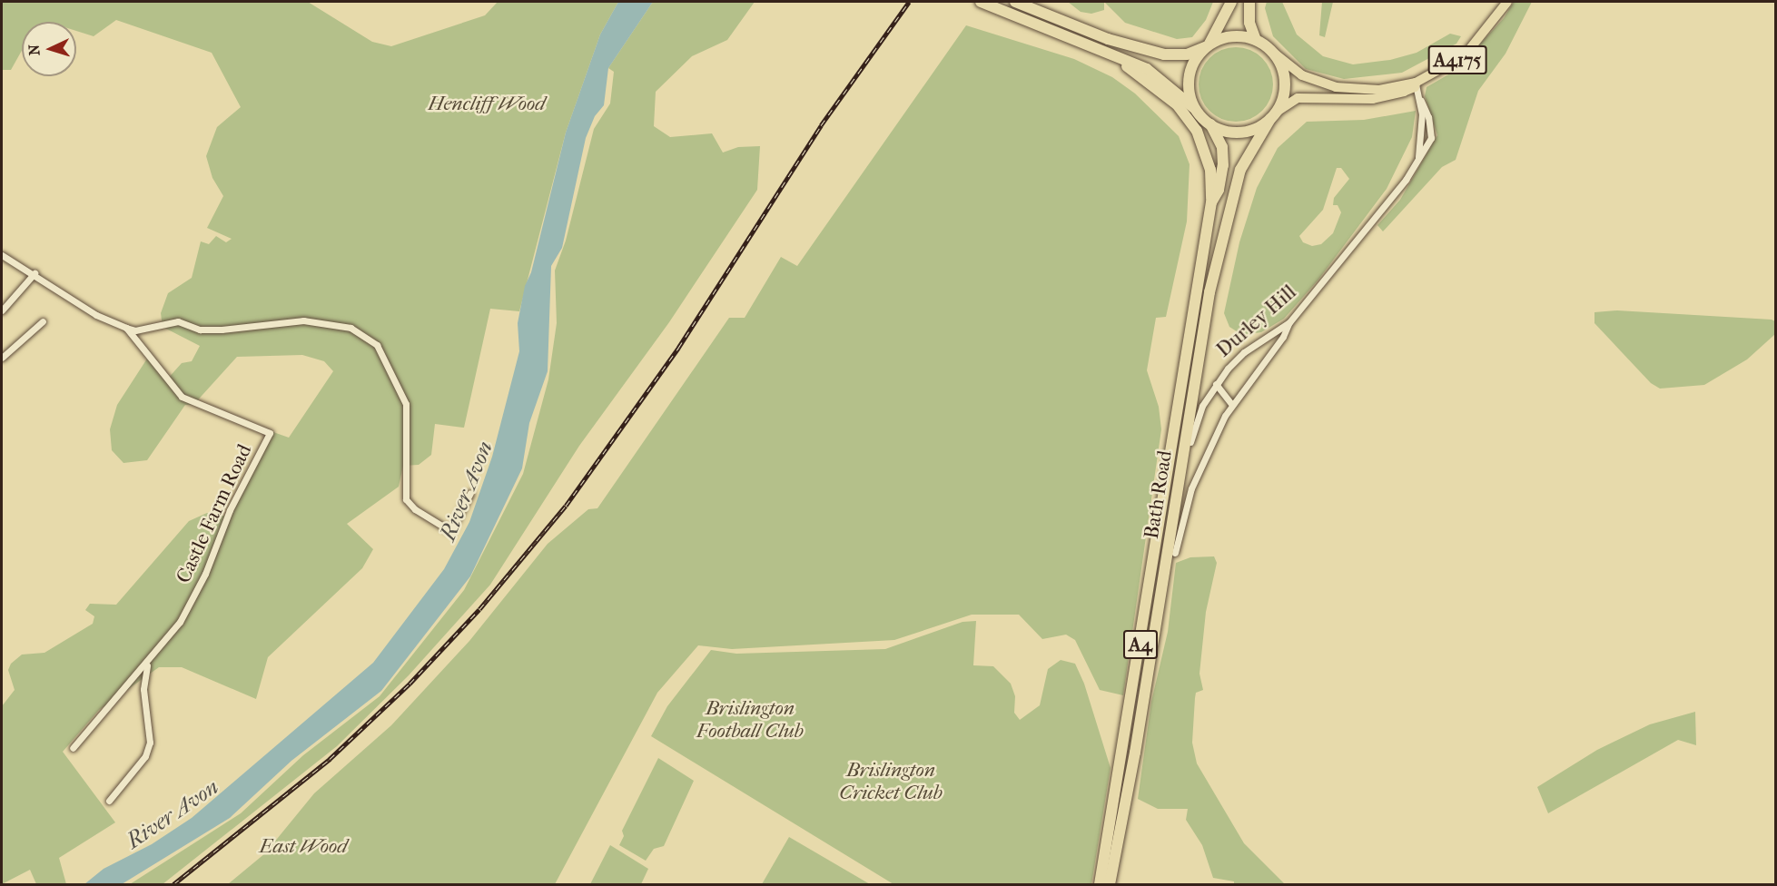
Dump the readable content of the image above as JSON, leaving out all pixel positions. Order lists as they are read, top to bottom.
{
  "streets": {
    "highway": ["Bath Road", "A4"],
    "main road": ["A4175"],
    "street": ["Durley Hill", "Castle Farm Road"]
  },
  "crossings": [
    ["A4175", "Durley Hill"],
    ["A4175", "Bath Road"],
    ["Durley Hill", "Bath Road"]
  ],
  "water": ["River Avon"],
  "parks": [
    "Hencliff Wood",
    "Brislington Football Club",
    "Brislington Cricket Club",
    "East Wood"
  ],
  "north": "left"
}
